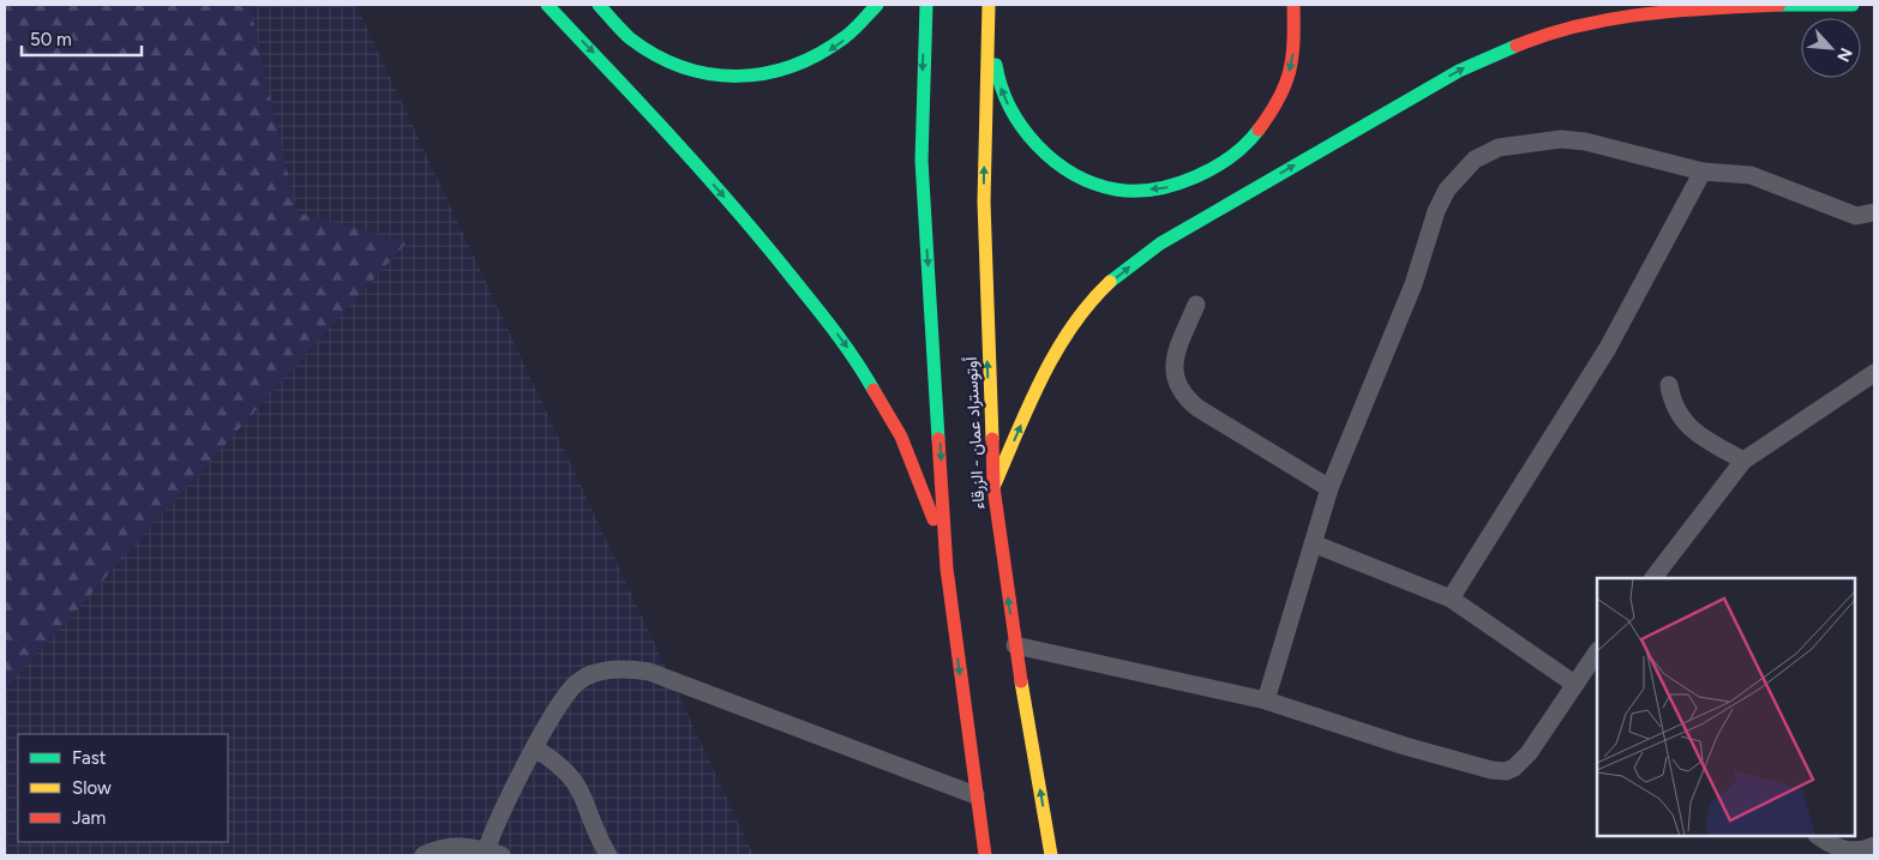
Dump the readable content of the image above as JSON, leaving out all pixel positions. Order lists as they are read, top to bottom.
{
  "streets": {
    "highway": ["أوتوستراد عمان - الزرقاء"]
  },
  "legend": ["Fast", "Slow", "Jam"],
  "scale_bar": "50 m",
  "north": "bottom right"
}
